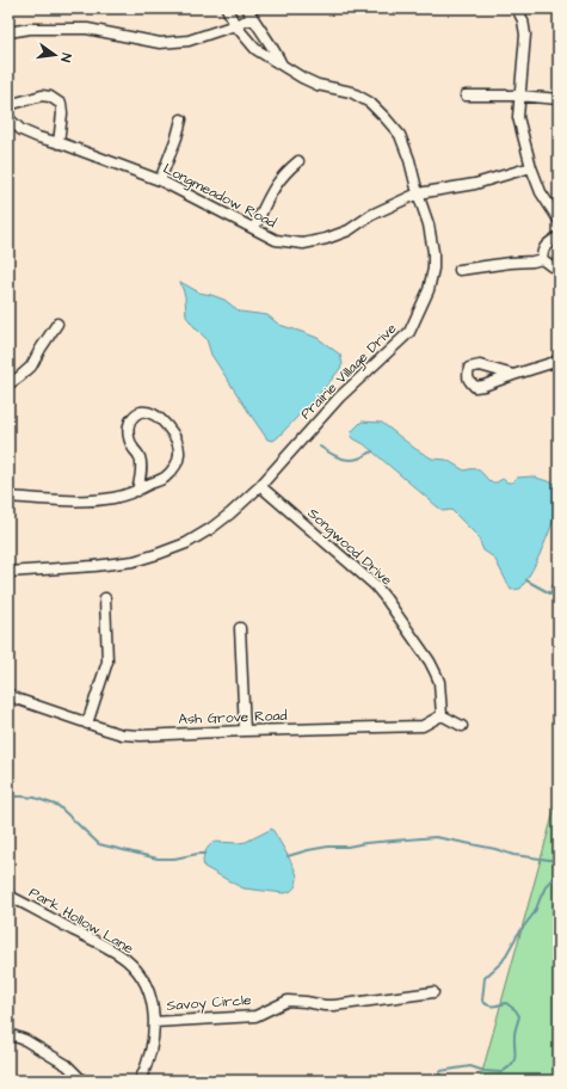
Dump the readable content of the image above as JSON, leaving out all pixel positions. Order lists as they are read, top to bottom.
{
  "streets": {
    "street": [
      "Longmeadow Road",
      "Prairie Village Drive",
      "Songwood Drive",
      "Ash Grove Road",
      "Park Hollow Lane",
      "Savoy Circle"
    ]
  },
  "crossings": [
    ["Longmeadow Road", "Prairie Village Drive"],
    ["Prairie Village Drive", "Songwood Drive"],
    ["Songwood Drive", "Ash Grove Road"],
    ["Park Hollow Lane", "Savoy Circle"]
  ],
  "north": "right"
}
